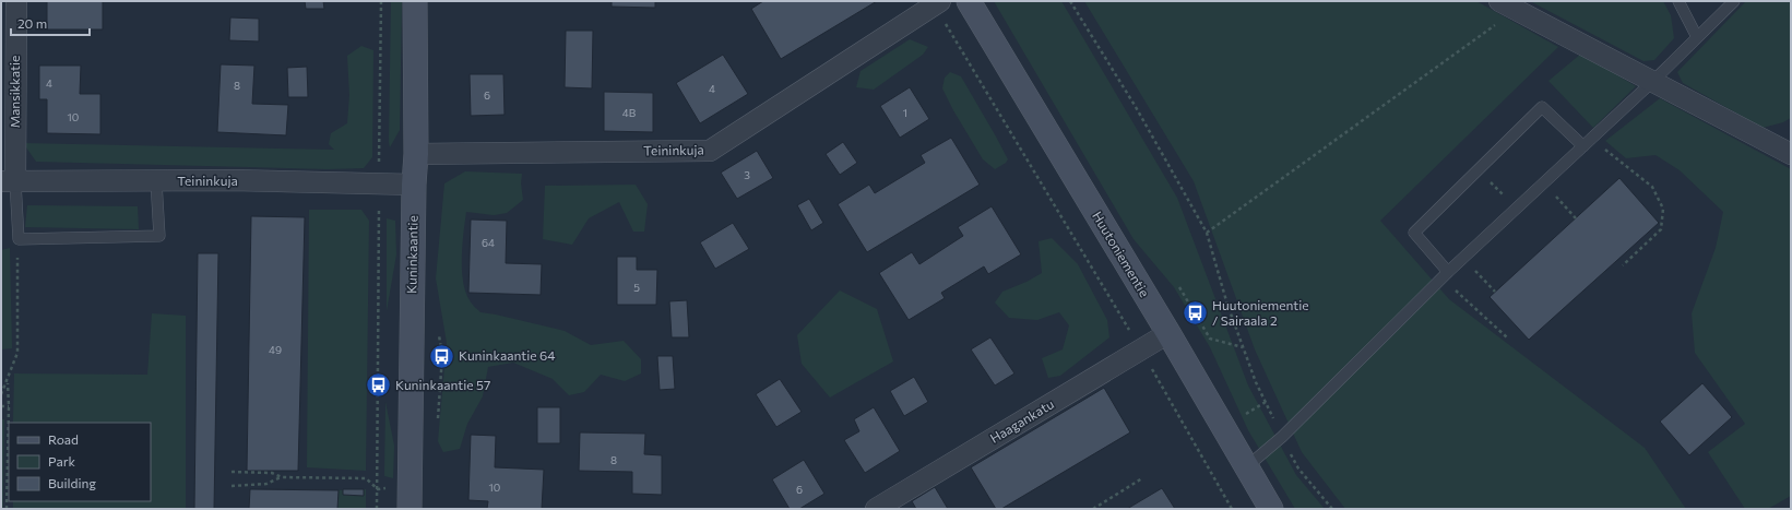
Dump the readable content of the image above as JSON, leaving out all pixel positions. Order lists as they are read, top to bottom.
{
  "streets": {
    "main road": ["Kuninkaantie", "Huutoniementie"],
    "street": ["Mansikkatie", "Teininkuja", "Haagankatu"]
  },
  "crossings": [
    ["Mansikkatie", "Teininkuja"],
    ["Teininkuja", "Kuninkaantie"],
    ["Huutoniementie", "Haagankatu"]
  ],
  "places": {
    "bus stop": ["Huutoniementie / Sairaala 2", "Kuninkaantie 64", "Kuninkaantie 57"]
  },
  "house_numbers": [
    "4",
    "8",
    "4",
    "6",
    "4B",
    "1",
    "10",
    "3",
    "64",
    "5",
    "49",
    "8",
    "10",
    "6"
  ],
  "legend": ["Road", "Park", "Building"],
  "scale_bar": "20 m"
}
